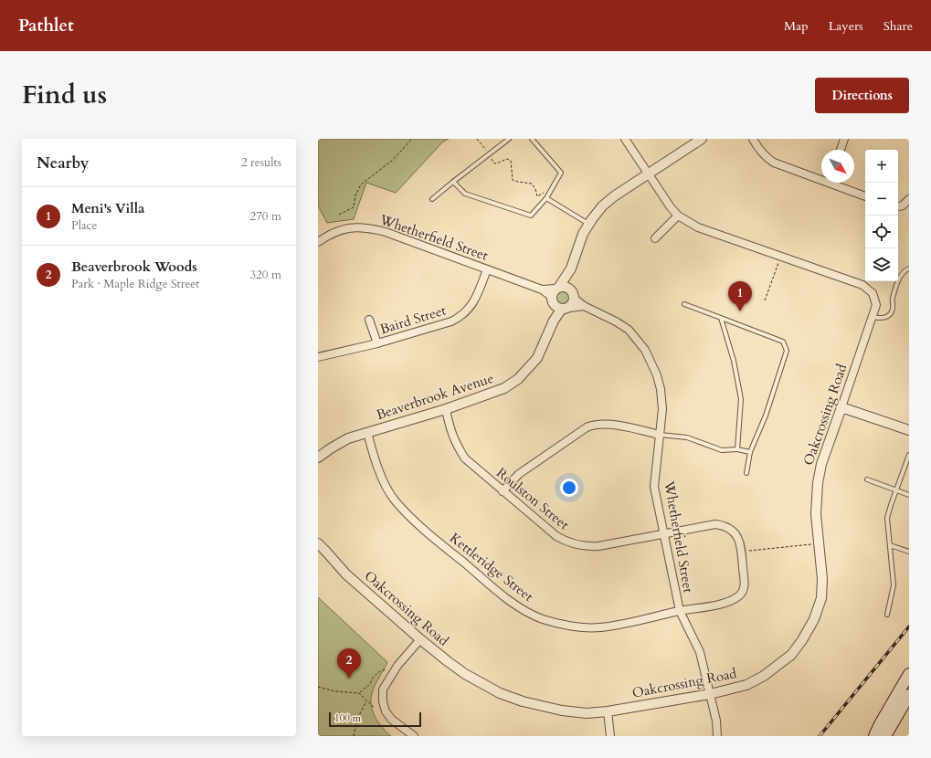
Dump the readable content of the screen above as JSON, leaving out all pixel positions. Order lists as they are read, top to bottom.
{
  "streets": {
    "street": [
      "Whetherfield Street",
      "Baird Street",
      "Beaverbrook Avenue",
      "Oakcrossing Road",
      "Roulston Street",
      "Kettleridge Street"
    ]
  },
  "crossings": [
    ["Whetherfield Street", "Baird Street"],
    ["Whetherfield Street", "Beaverbrook Avenue"],
    ["Whetherfield Street", "Oakcrossing Road"],
    ["Whetherfield Street", "Roulston Street"],
    ["Whetherfield Street", "Kettleridge Street"],
    ["Beaverbrook Avenue", "Oakcrossing Road"],
    ["Beaverbrook Avenue", "Roulston Street"],
    ["Beaverbrook Avenue", "Kettleridge Street"],
    ["Roulston Street", "Kettleridge Street"]
  ],
  "scale_bar": "100 m",
  "north": "bottom right",
  "page": {
    "header": "Pathlet",
    "nav": ["Map", "Layers", "Share"],
    "title": "Find us",
    "buttons": "Directions",
    "heading": ["Nearby", "2 results"],
    "map_buttons": ["+", "−"],
    "list": [
      {
        "mark": "1",
        "name": "Meni's Villa",
        "note": "Place",
        "value": "270 m"
      },
      {
        "mark": "2",
        "name": "Beaverbrook Woods",
        "note": "Park · Maple Ridge Street",
        "value": "320 m"
      }
    ],
    "pins": ["1", "2"],
    "scale": "100 m"
  }
}
